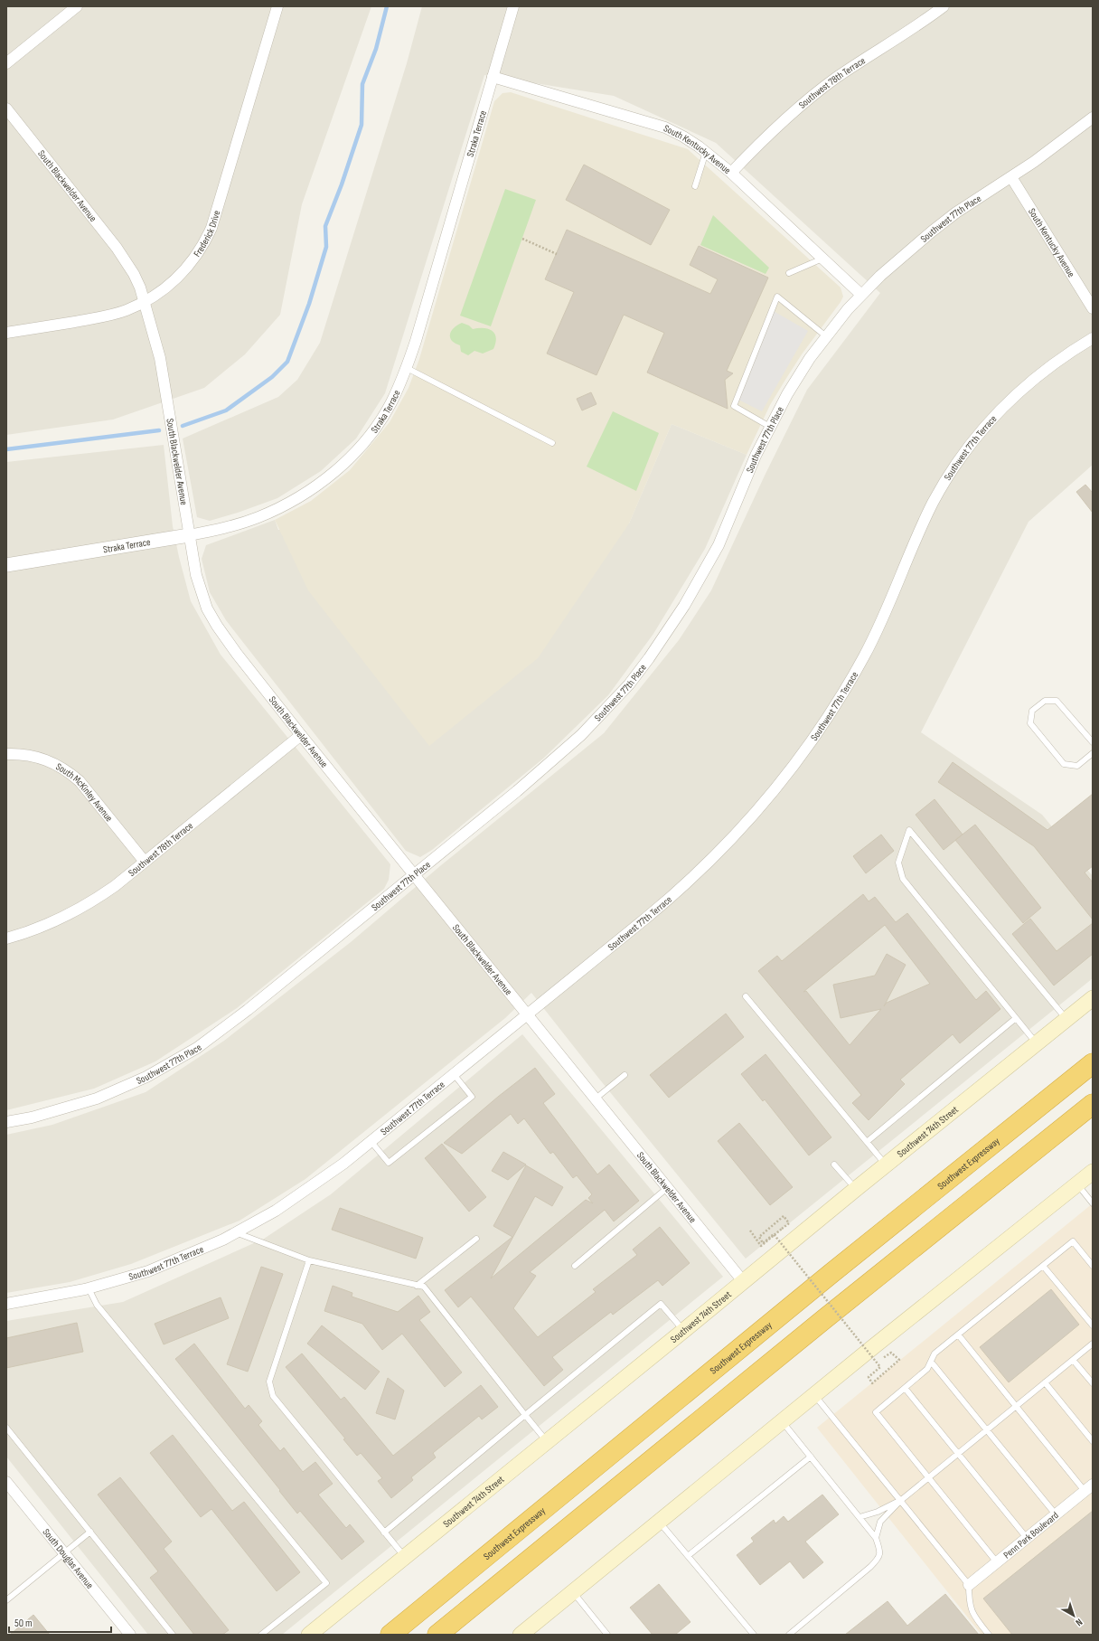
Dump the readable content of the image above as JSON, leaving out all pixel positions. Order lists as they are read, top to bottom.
{
  "streets": {
    "highway": ["Southwest Expressway"],
    "main road": ["Southwest 74th Street"],
    "street": [
      "Southwest 78th Terrace",
      "Straka Terrace",
      "South Kentucky Avenue",
      "South Blackwelder Avenue",
      "Southwest 77th Place",
      "Frederick Drive",
      "Southwest 77th Terrace",
      "South McKinley Avenue",
      "Penn Park Boulevard",
      "South Douglas Avenue"
    ]
  },
  "crossings": [
    ["Southwest 78th Terrace", "South Kentucky Avenue"],
    ["Southwest 78th Terrace", "South Blackwelder Avenue"],
    ["Southwest 78th Terrace", "South McKinley Avenue"],
    ["Straka Terrace", "South Kentucky Avenue"],
    ["Straka Terrace", "South Blackwelder Avenue"],
    ["South Kentucky Avenue", "Southwest 77th Place"],
    ["South Blackwelder Avenue", "Southwest 77th Place"],
    ["South Blackwelder Avenue", "Frederick Drive"],
    ["South Blackwelder Avenue", "Southwest 77th Terrace"],
    ["South Blackwelder Avenue", "Southwest 74th Street"]
  ],
  "scale_bar": "50 m",
  "north": "bottom right"
}
